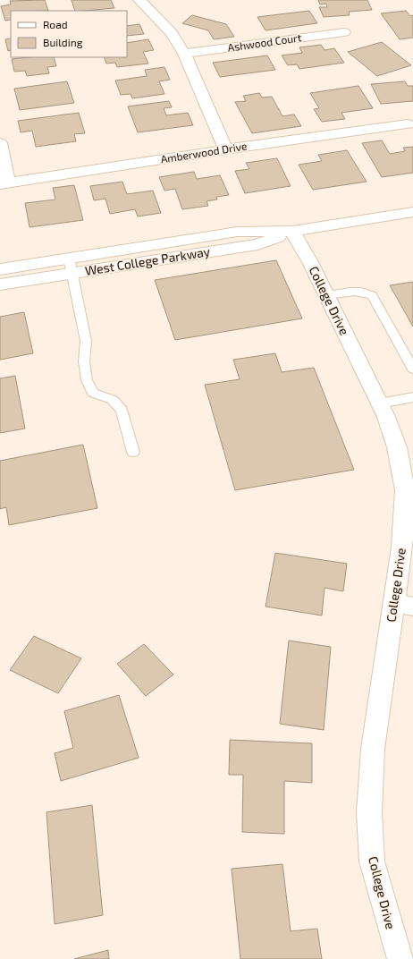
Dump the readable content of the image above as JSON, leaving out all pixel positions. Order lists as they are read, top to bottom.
{
  "streets": {
    "street": [
      "Ashwood Court",
      "Amberwood Drive",
      "West College Parkway",
      "College Drive"
    ]
  },
  "crossings": [
    ["West College Parkway", "College Drive"]
  ],
  "legend": ["Road", "Building"]
}
